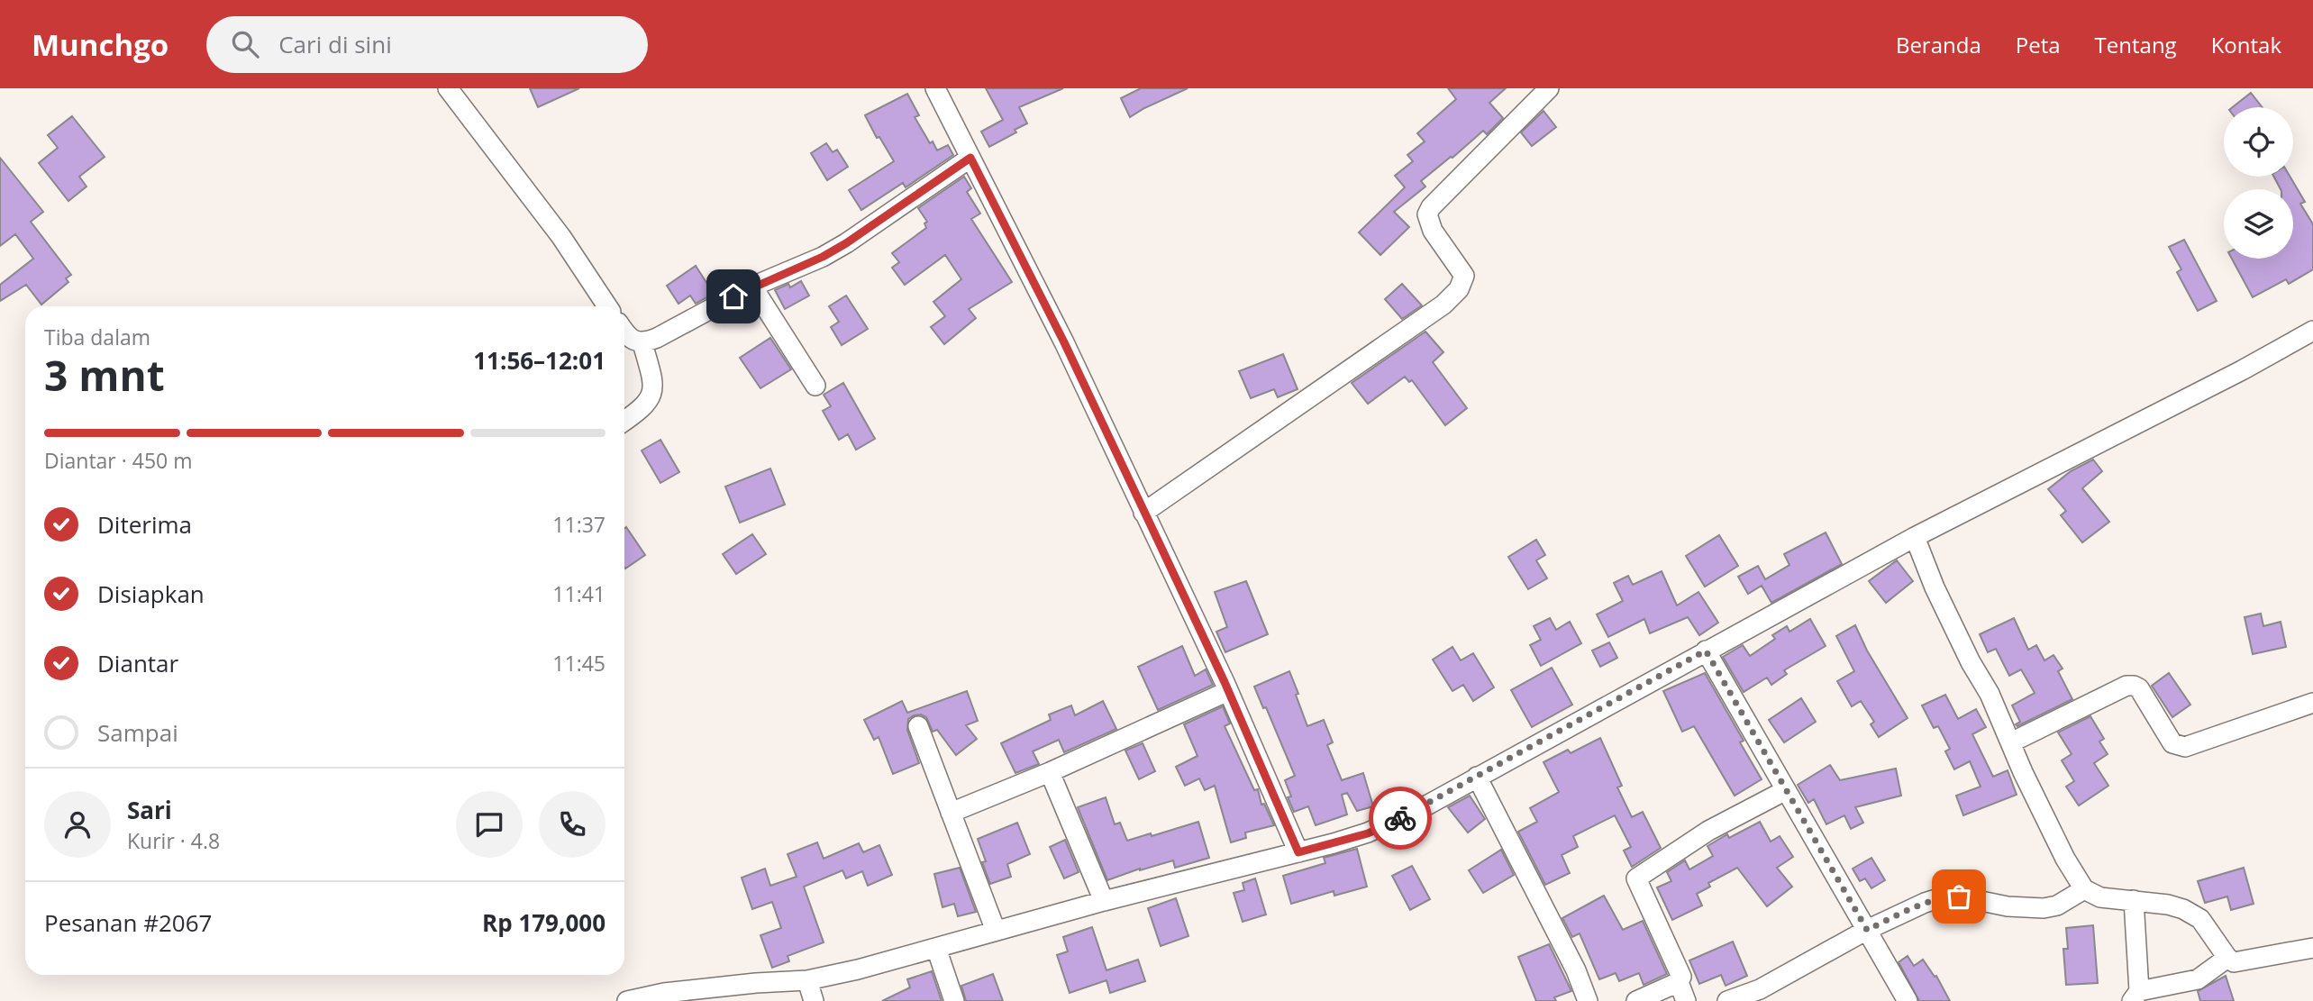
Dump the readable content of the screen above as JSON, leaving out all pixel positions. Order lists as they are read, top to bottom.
{
  "page": {
    "header": "Munchgo",
    "search": "Cari di sini",
    "nav": [
      "Beranda",
      "Peta",
      "Tentang",
      "Kontak"
    ],
    "heading": ["3 mnt", "Tiba dalam", "11:56–12:01"],
    "panel": [
      "Sari",
      "Kurir · 4.8",
      "Pesanan #2067",
      "Rp 179,000"
    ],
    "bar": "Diantar · 450 m",
    "list": [
      ["Diterima", "11:37"],
      ["Disiapkan", "11:41"],
      ["Diantar", "11:45"],
      "Sampai"
    ]
  }
}
